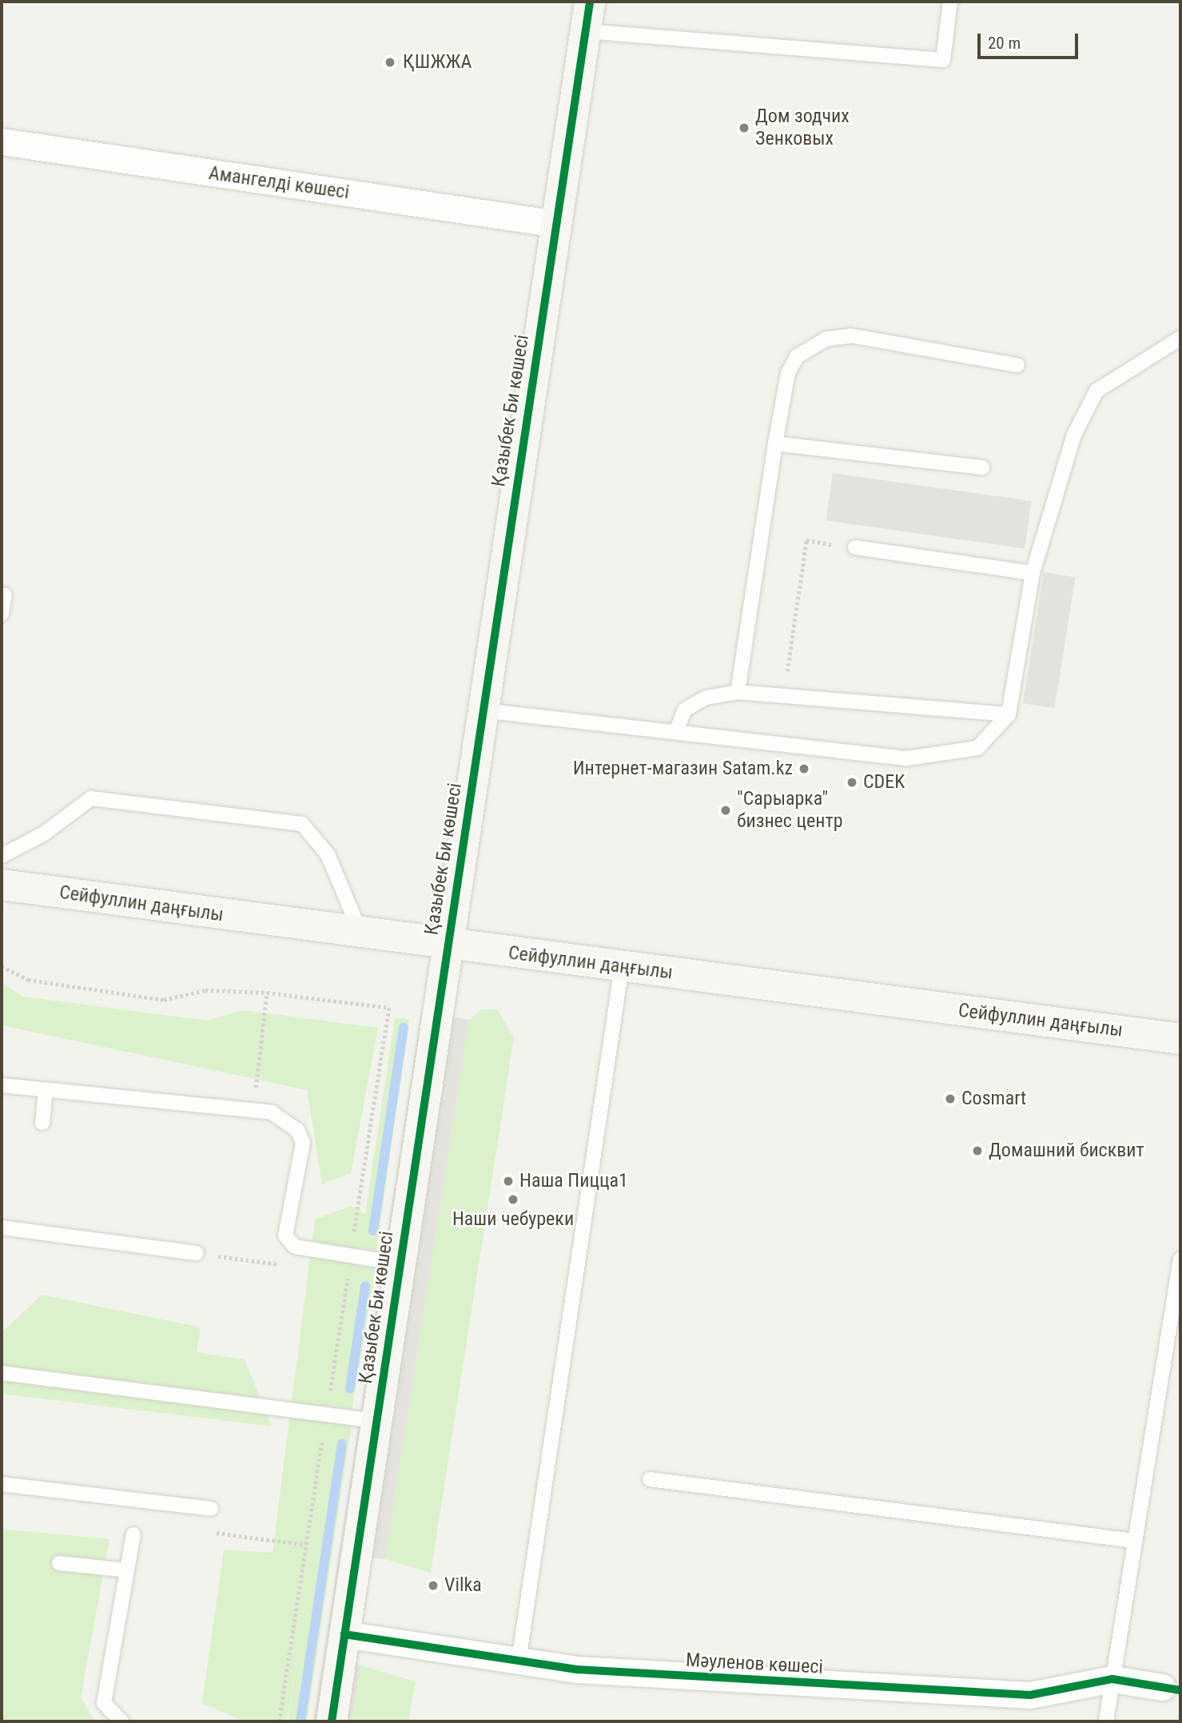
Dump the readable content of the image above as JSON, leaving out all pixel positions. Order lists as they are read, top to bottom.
{
  "streets": {
    "street": [
      "Амангелді көшесі",
      "Қазыбек Би көшесі",
      "Сейфуллин даңғылы",
      "Мәуленов көшесі"
    ]
  },
  "crossings": [
    ["Амангелді көшесі", "Қазыбек Би көшесі"],
    ["Қазыбек Би көшесі", "Сейфуллин даңғылы"],
    ["Қазыбек Би көшесі", "Мәуленов көшесі"]
  ],
  "places": [
    "ҚШЖЖА",
    "Дом зодчих Зенковых",
    "Интернет-магазин Satam.kz",
    "CDEK",
    "\"Сарыарка\" бизнес центр",
    "Cosmart",
    "Домашний бисквит",
    "Наша Пицца1",
    "Наши чебуреки",
    "Vilka"
  ],
  "scale_bar": "20 m"
}
